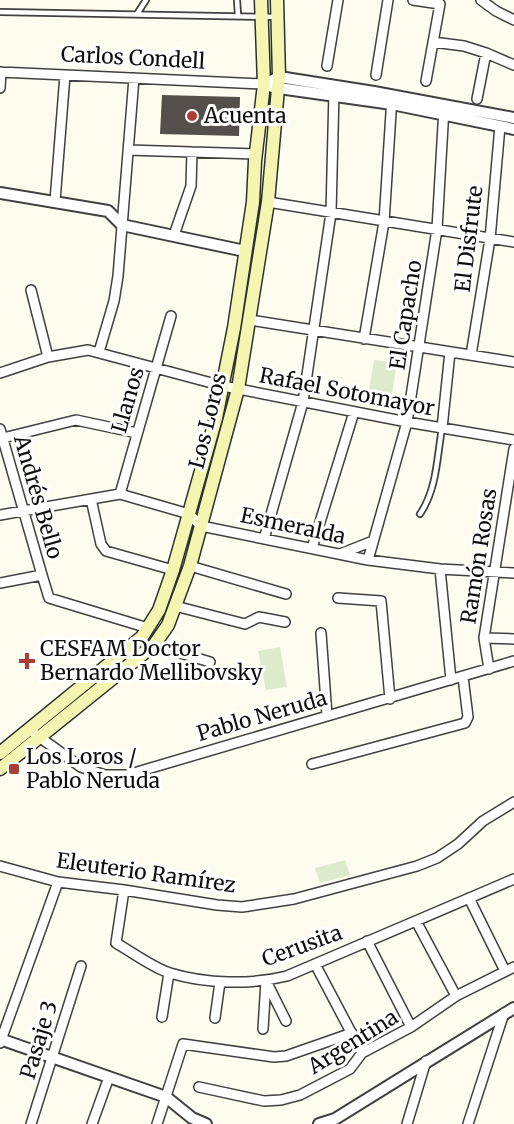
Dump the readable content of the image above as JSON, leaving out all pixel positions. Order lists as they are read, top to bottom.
{
  "streets": {
    "main road": ["Los Loros"],
    "street": [
      "Carlos Condell",
      "El Disfrute",
      "El Capacho",
      "Rafael Sotomayor",
      "Llanos",
      "Andrés Bello",
      "Esmeralda",
      "Ramón Rosas",
      "Pablo Neruda",
      "Eleuterio Ramírez",
      "Cerusita",
      "Pasaje 3",
      "Argentina"
    ]
  },
  "crossings": [
    ["Carlos Condell", "El Disfrute"],
    ["Carlos Condell", "El Capacho"],
    ["Carlos Condell", "Los Loros"],
    ["El Capacho", "Rafael Sotomayor"],
    ["El Capacho", "Esmeralda"],
    ["Rafael Sotomayor", "Llanos"],
    ["Rafael Sotomayor", "Los Loros"],
    ["Los Loros", "Andrés Bello"],
    ["Los Loros", "Esmeralda"],
    ["Los Loros", "Pablo Neruda"],
    ["Esmeralda", "Ramón Rosas"],
    ["Ramón Rosas", "Pablo Neruda"],
    ["Eleuterio Ramírez", "Cerusita"]
  ],
  "places": {
    "other": ["Acuenta"],
    "health": ["CESFAM Doctor Bernardo Mellibovsky"],
    "transit": ["Los Loros / Pablo Neruda"]
  }
}
